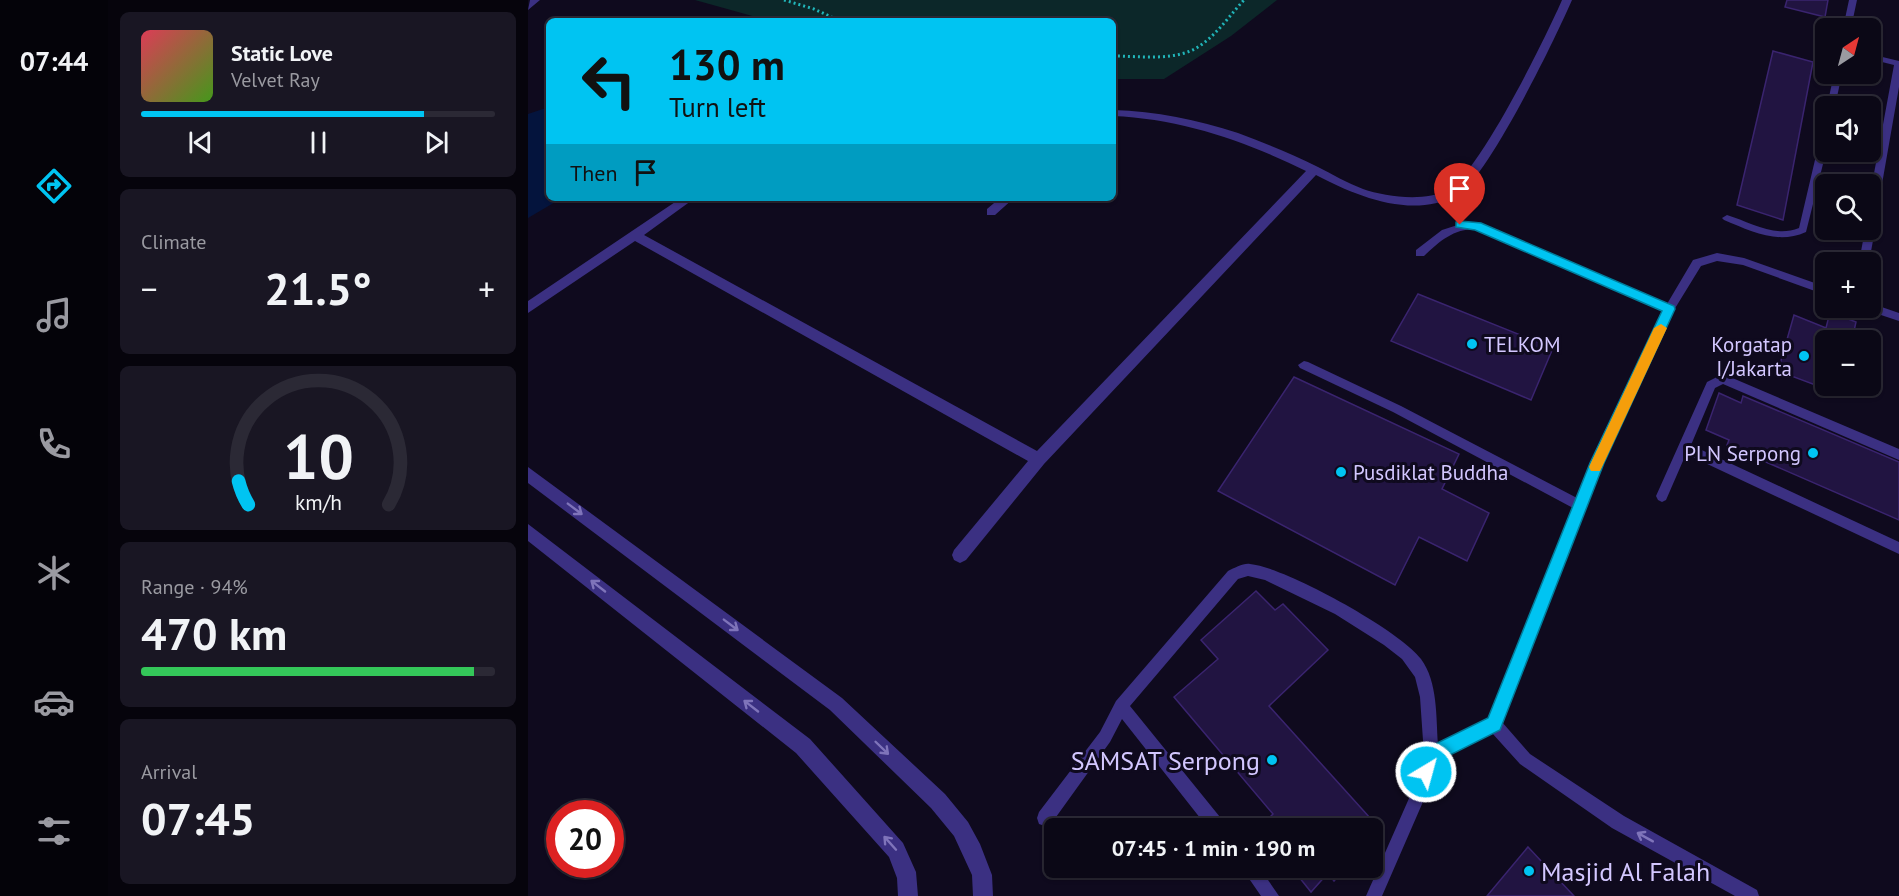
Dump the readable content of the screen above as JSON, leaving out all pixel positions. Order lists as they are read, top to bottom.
{
  "places": [
    "TELKOM",
    "Korgatap I/Jakarta",
    "PLN Serpong",
    "Pusdiklat Buddha",
    "SAMSAT Serpong",
    "Masjid Al Falah"
  ],
  "north": "top right",
  "page": {
    "tabs": "07:44",
    "map_buttons": ["+", "−"],
    "turn": ["130 m", "Turn left"],
    "song": ["Static Love", "Velvet Ray"],
    "then": "Then",
    "tile": [
      "Climate",
      ["Range · 94%", "470 km"],
      ["Arrival", "07:45"]
    ],
    "heat": ["−", "21.5°", "+"],
    "limit": "20",
    "trip": "07:45 · 1 min · 190 m",
    "gauge": ["10", "km/h"]
  }
}
